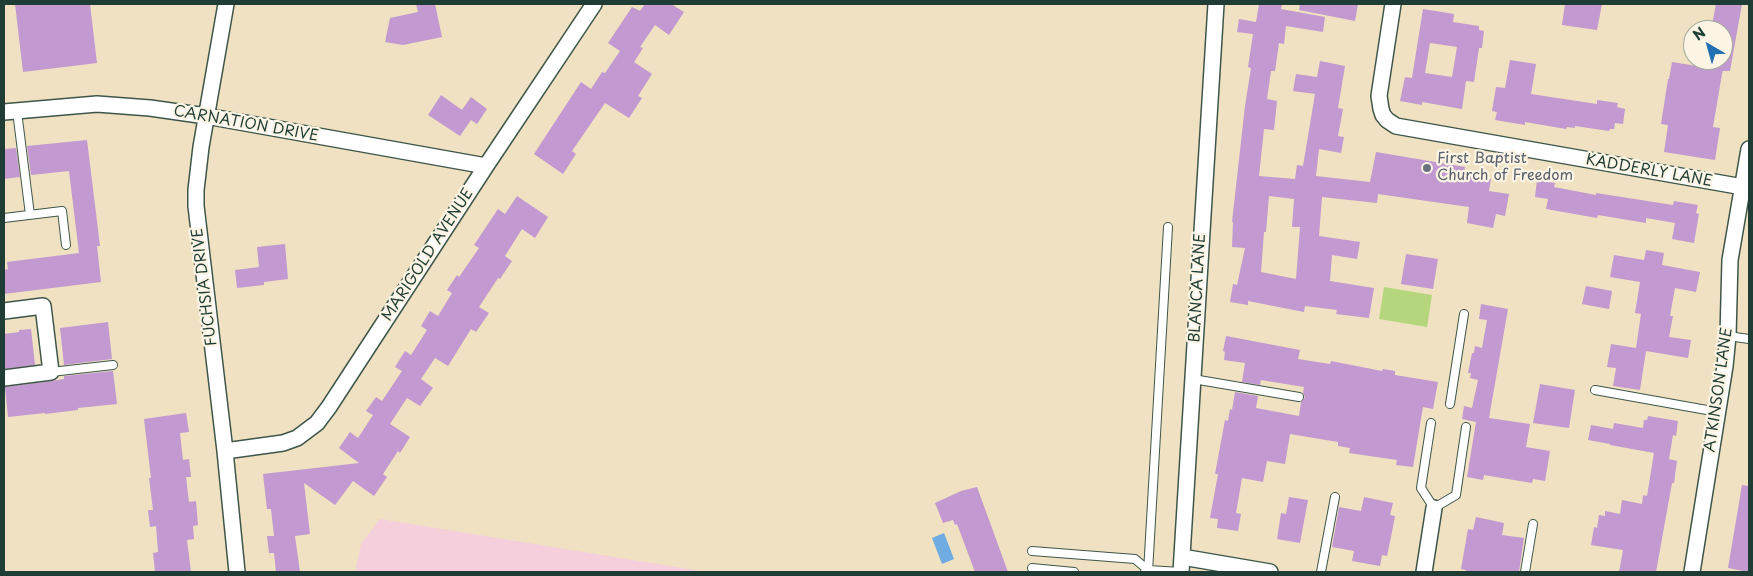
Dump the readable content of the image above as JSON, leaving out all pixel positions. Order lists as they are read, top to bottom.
{
  "streets": {
    "street": [
      "CARNATION DRIVE",
      "KADDERLY LANE",
      "MARIGOLD AVENUE",
      "FUCHSIA DRIVE",
      "BLANCA LANE",
      "ATKINSON LANE"
    ]
  },
  "crossings": [
    ["CARNATION DRIVE", "MARIGOLD AVENUE"],
    ["CARNATION DRIVE", "FUCHSIA DRIVE"],
    ["KADDERLY LANE", "ATKINSON LANE"],
    ["MARIGOLD AVENUE", "FUCHSIA DRIVE"]
  ],
  "places": ["First Baptist Church of Freedom"],
  "north": "top left"
}
